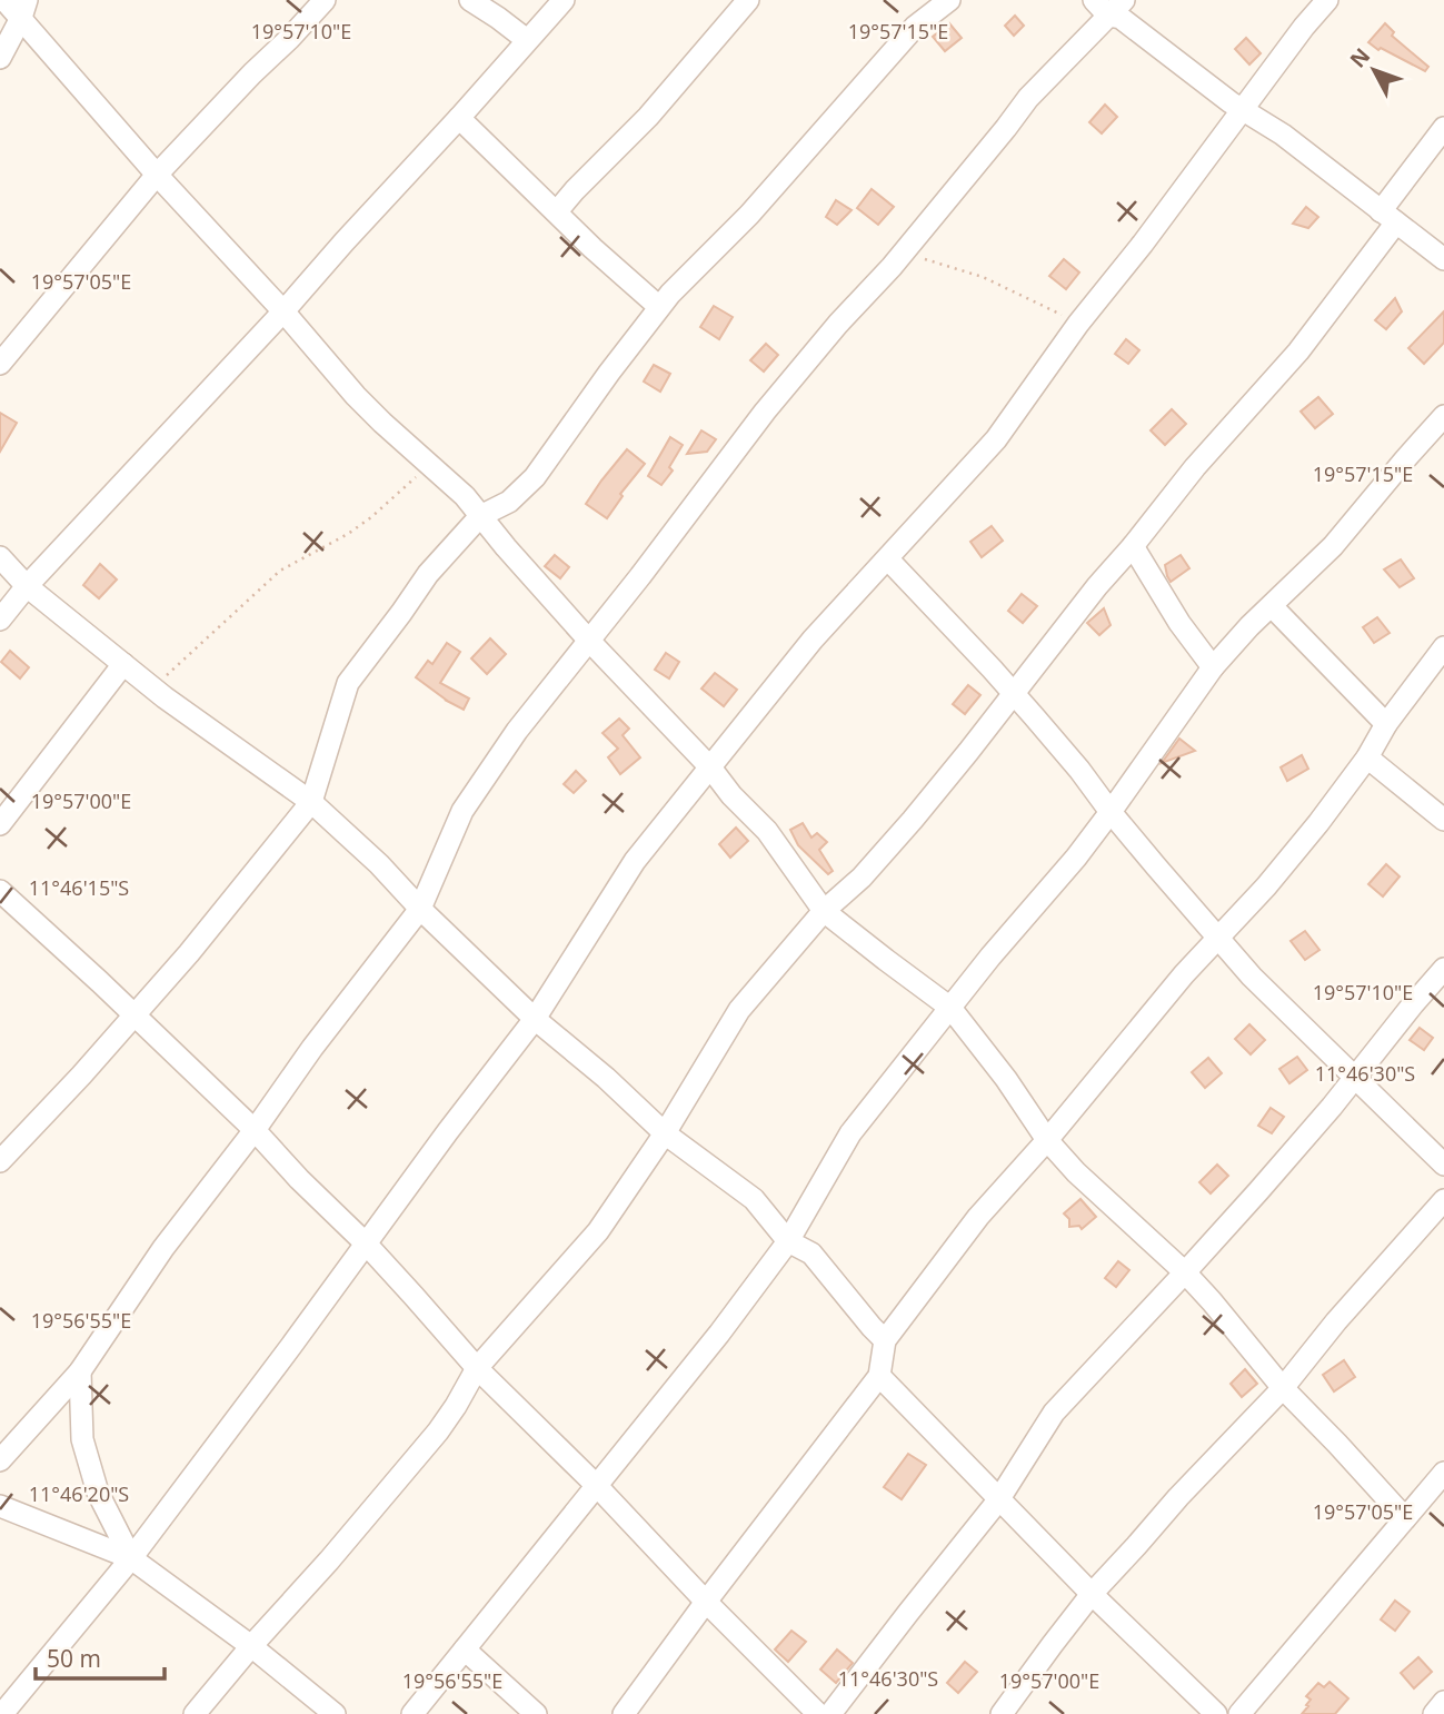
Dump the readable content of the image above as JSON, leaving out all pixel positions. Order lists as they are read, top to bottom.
{
  "scale_bar": "50 m",
  "north": "top left",
  "coordinates": [
    "19°57'15\"E",
    "19°57'10\"E",
    "19°57'05\"E",
    "19°57'00\"E",
    "11°46'15\"S",
    "11°46'30\"S",
    "19°56'55\"E",
    "11°46'20\"S"
  ]
}
